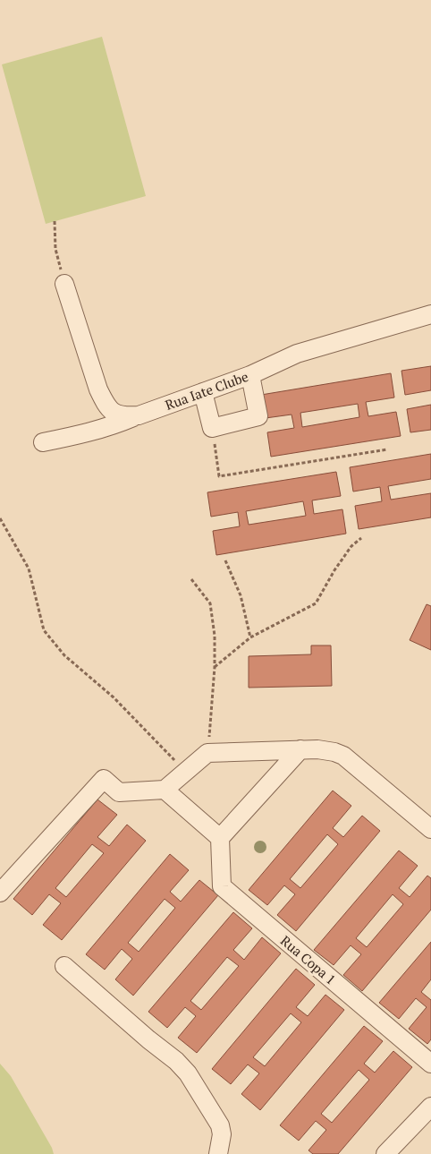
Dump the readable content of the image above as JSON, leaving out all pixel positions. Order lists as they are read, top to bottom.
{
  "streets": {
    "street": ["Rua Iate Clube", "Rua Copa 1"]
  }
}
